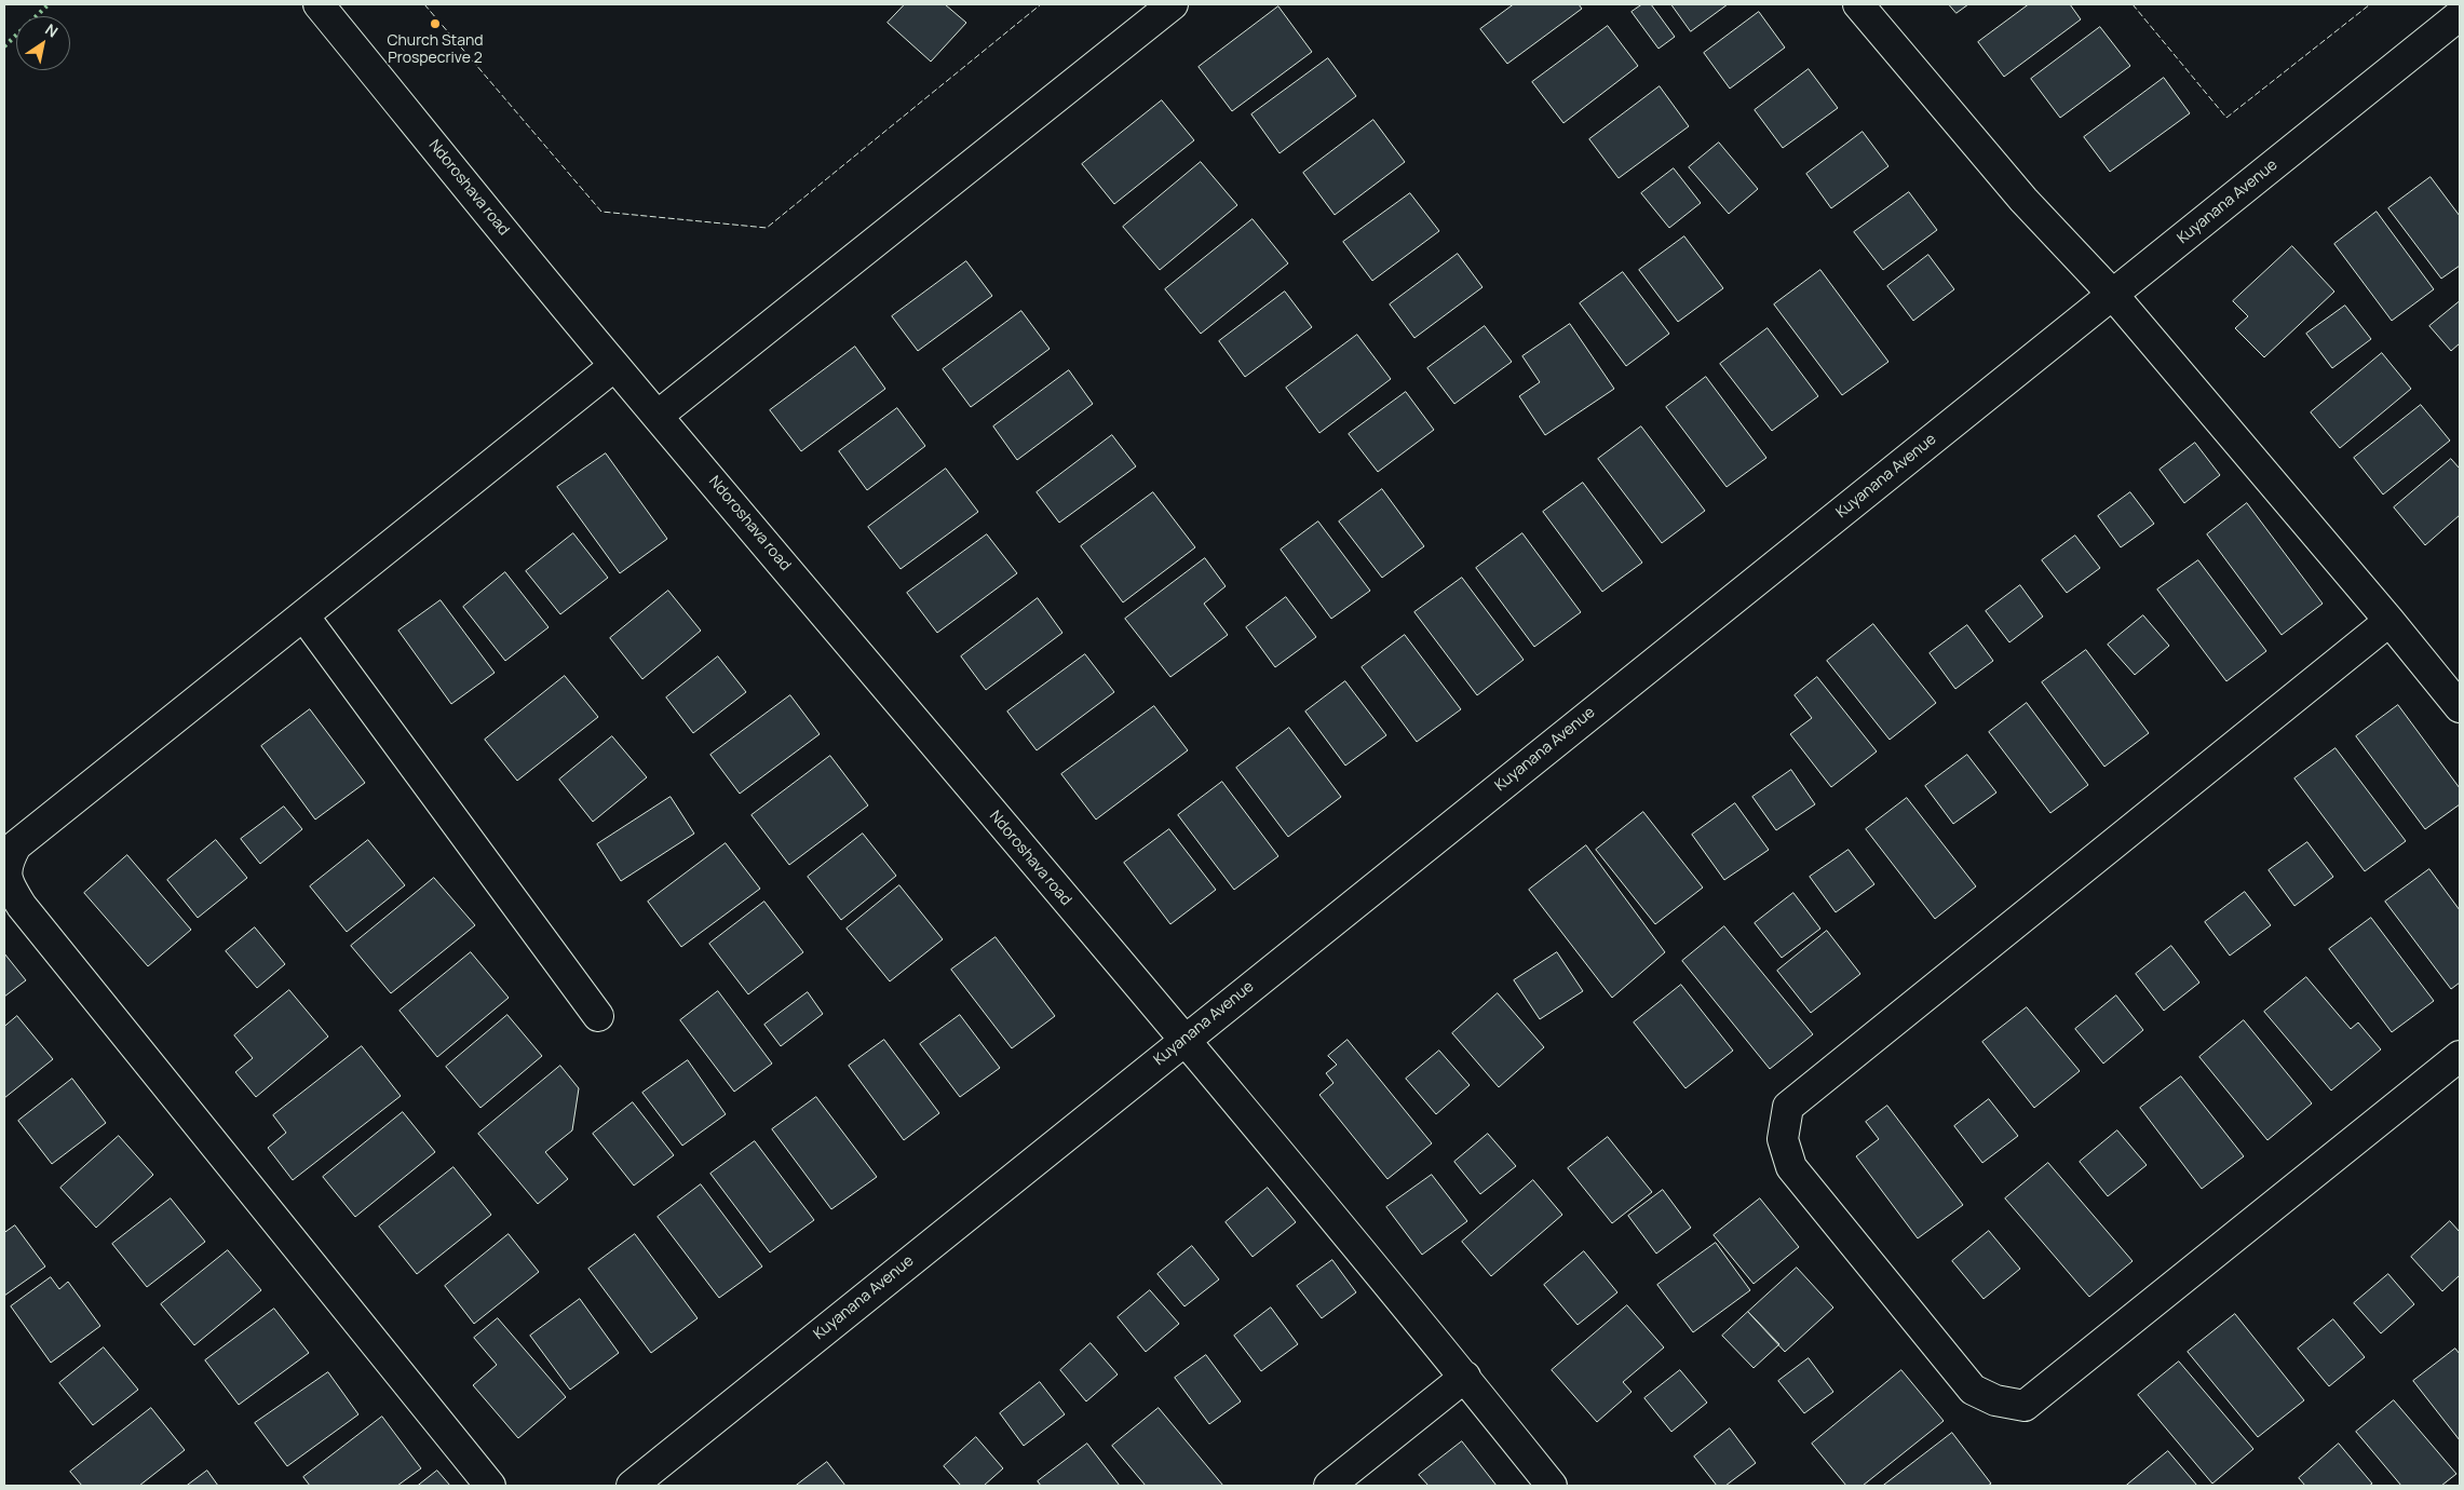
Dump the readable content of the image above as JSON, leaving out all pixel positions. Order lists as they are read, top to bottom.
{
  "streets": {
    "street": ["Ndoroshava road", "Kuyanana Avenue"]
  },
  "crossings": [
    ["Ndoroshava road", "Kuyanana Avenue"]
  ],
  "places": ["Church Stand Prospecrive 2"],
  "north": "top right"
}
